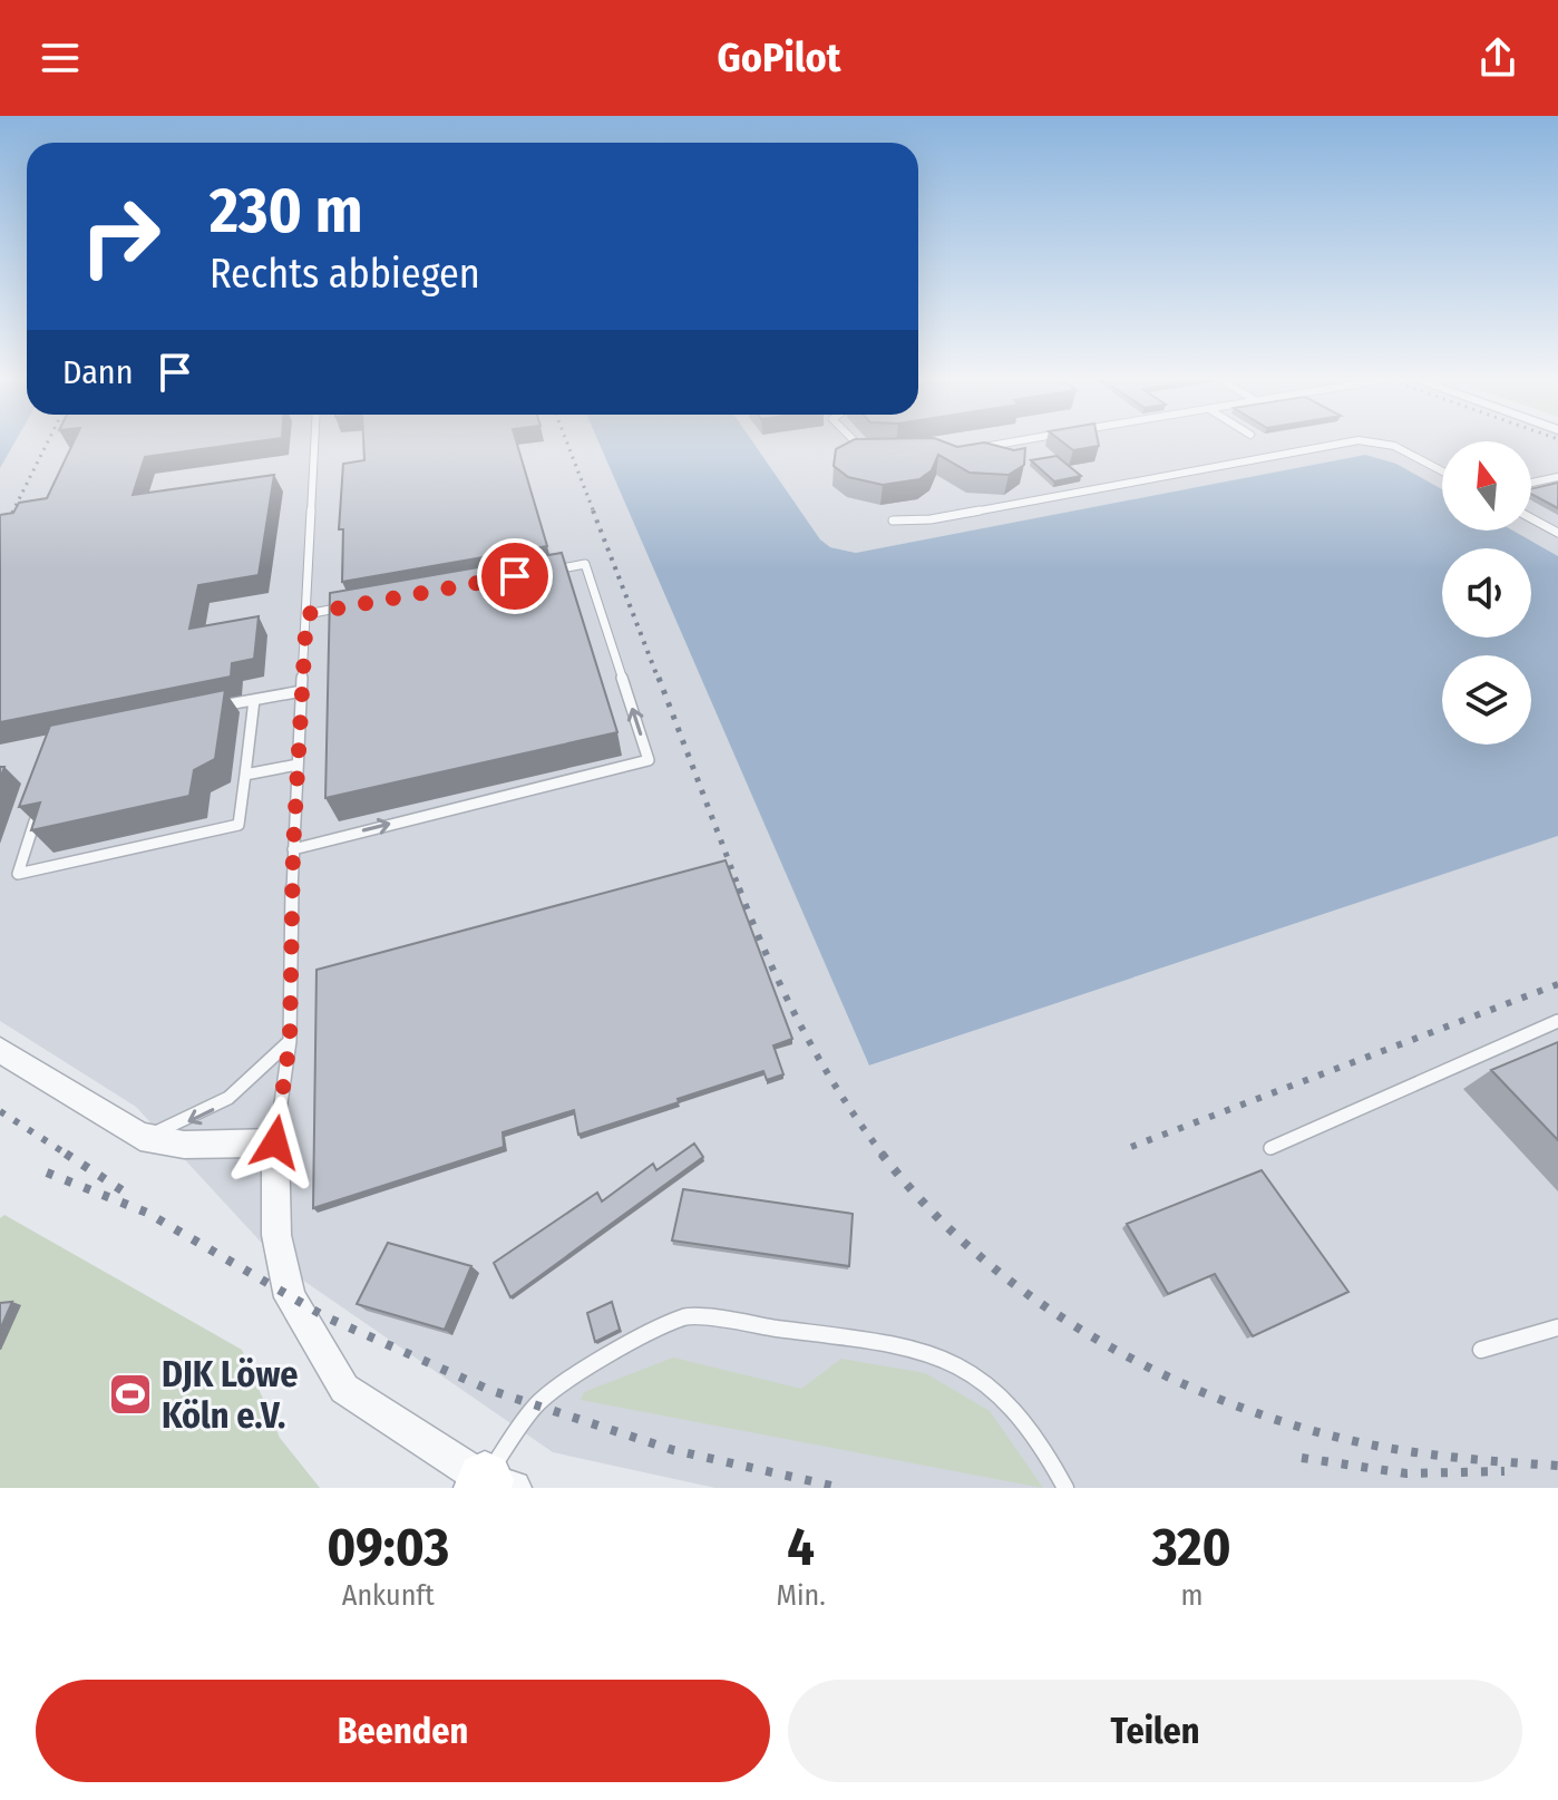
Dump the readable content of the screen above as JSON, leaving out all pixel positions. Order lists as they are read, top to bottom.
{
  "places": {
    "sports": ["DJK Löwe Köln e.V."]
  },
  "north": "top",
  "page": {
    "header": "GoPilot",
    "turn": ["230 m", "Rechts abbiegen"],
    "then": "Dann",
    "eta": [
      "09:03",
      "Ankunft",
      "4",
      "Min.",
      "320",
      "m"
    ],
    "buttons": ["Beenden", "Teilen"]
  }
}
